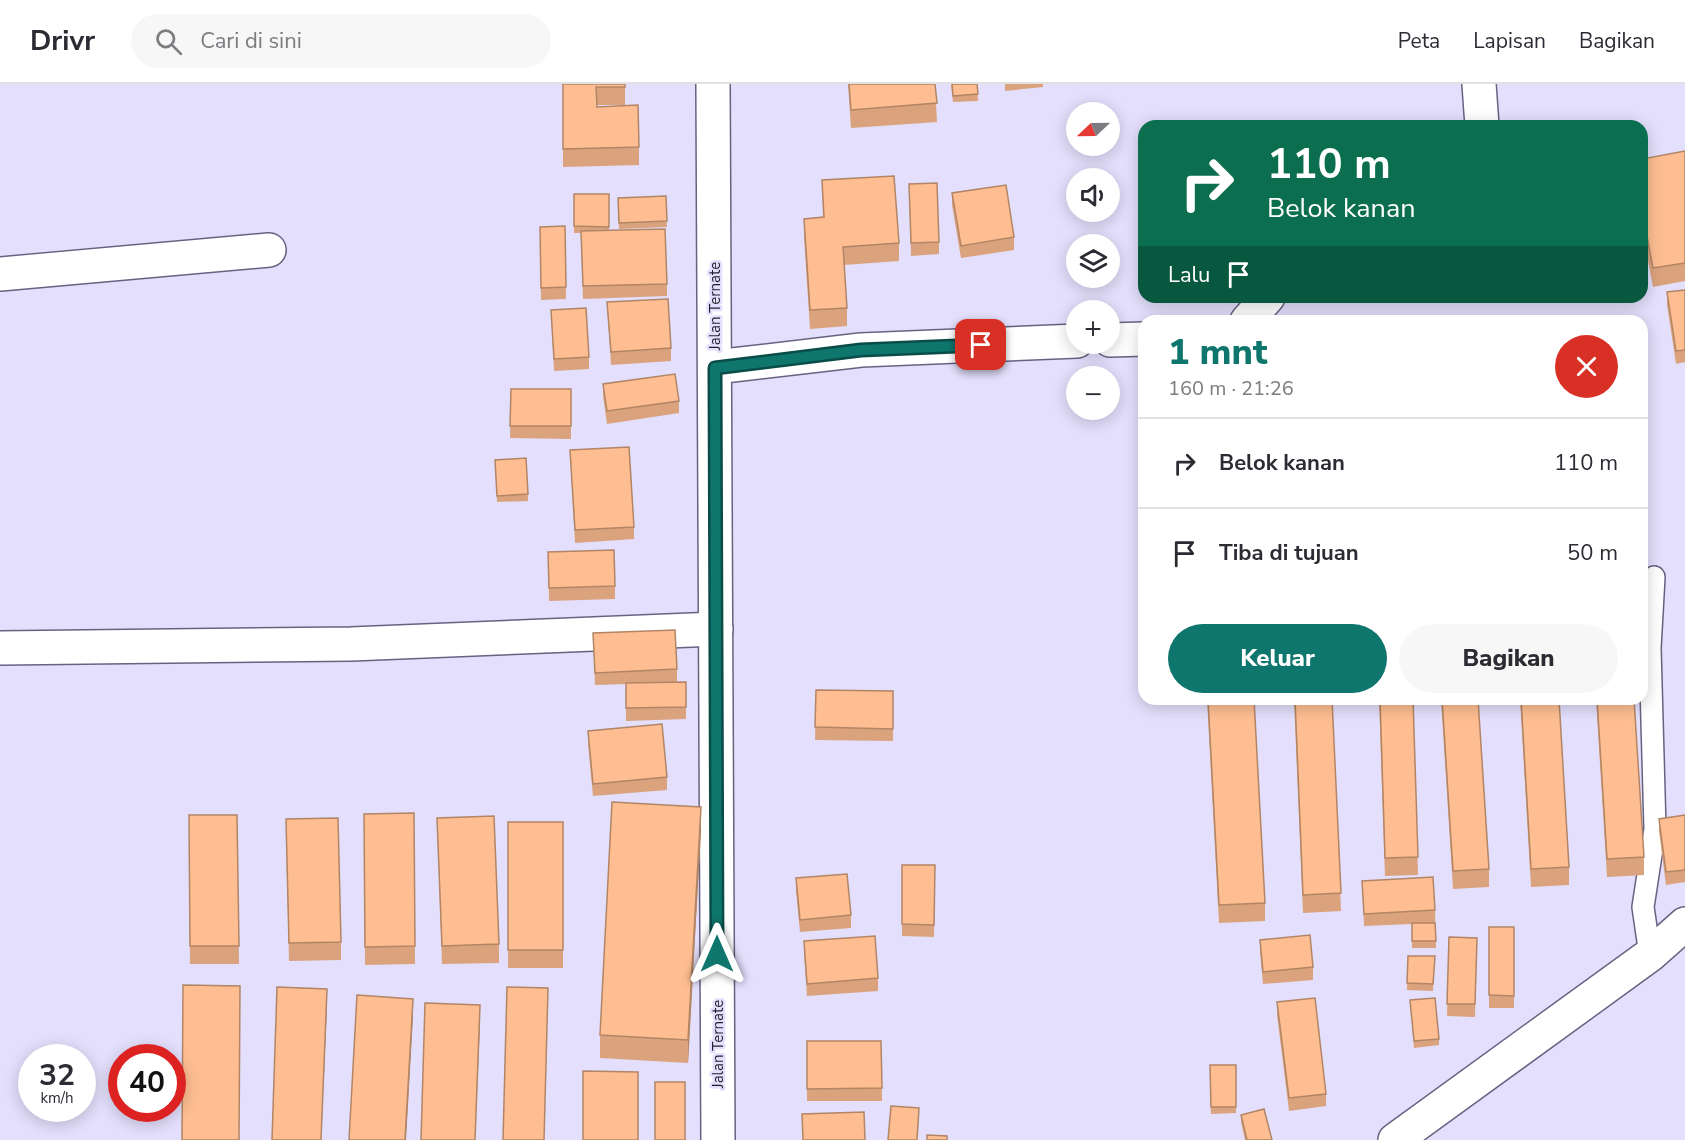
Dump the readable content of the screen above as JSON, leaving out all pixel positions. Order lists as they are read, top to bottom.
{
  "streets": {
    "street": ["Jalan Ternate"]
  },
  "north": "left",
  "page": {
    "header": "Drivr",
    "search": "Cari di sini",
    "nav": ["Peta", "Lapisan", "Bagikan"],
    "map_buttons": ["+", "−"],
    "turn": ["110 m", "Belok kanan"],
    "then": "Lalu",
    "heading": ["1 mnt", "160 m · 21:26"],
    "list": [
      {
        "name": "Belok kanan",
        "value": "110 m"
      },
      {
        "name": "Tiba di tujuan",
        "value": "50 m"
      }
    ],
    "buttons": ["Keluar", "Bagikan"],
    "speed": "32 km/h",
    "limit": "40"
  }
}
